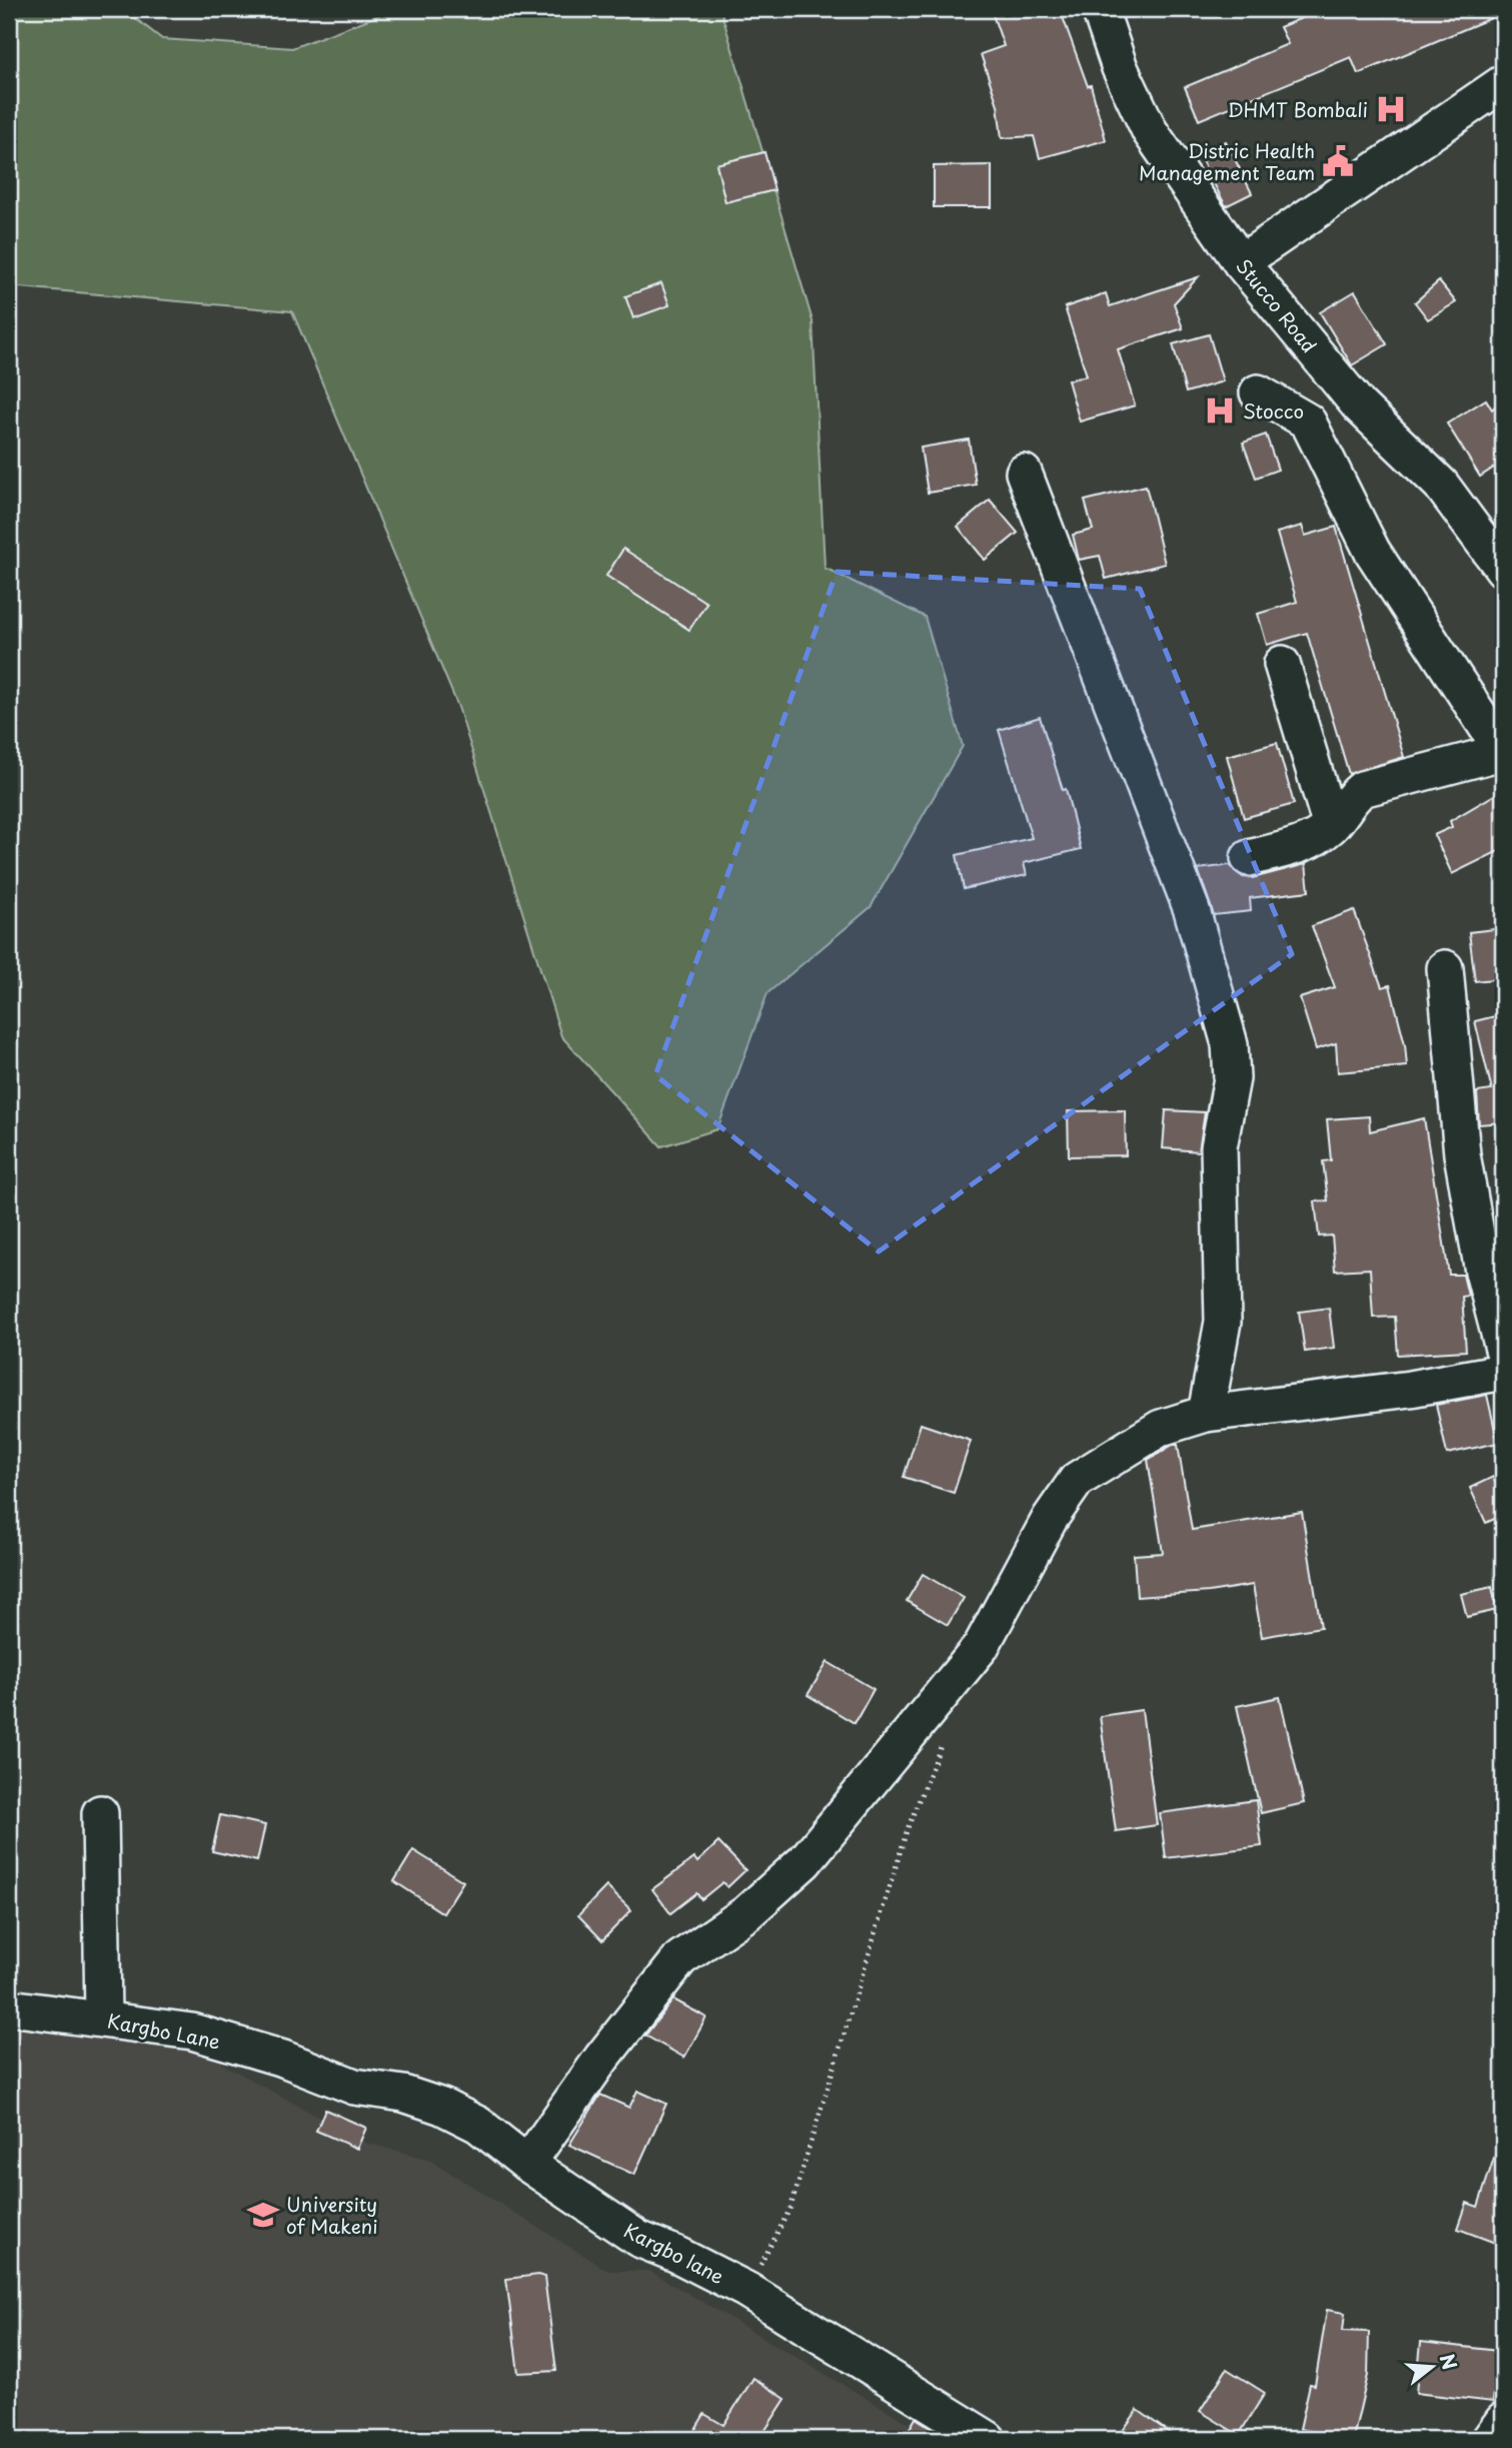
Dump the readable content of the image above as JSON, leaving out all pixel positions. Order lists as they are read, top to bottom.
{
  "streets": {
    "street": ["Stucco Road", "Kargbo Lane", "Kargbo lane"]
  },
  "crossings": [
    ["Kargbo Lane", "Kargbo lane"]
  ],
  "places": {
    "hospital": ["DHMT Bombali", "Stocco"],
    "public building": ["Distric Health Management Team"],
    "school or university": ["University of Makeni"]
  },
  "north": "right"
}
